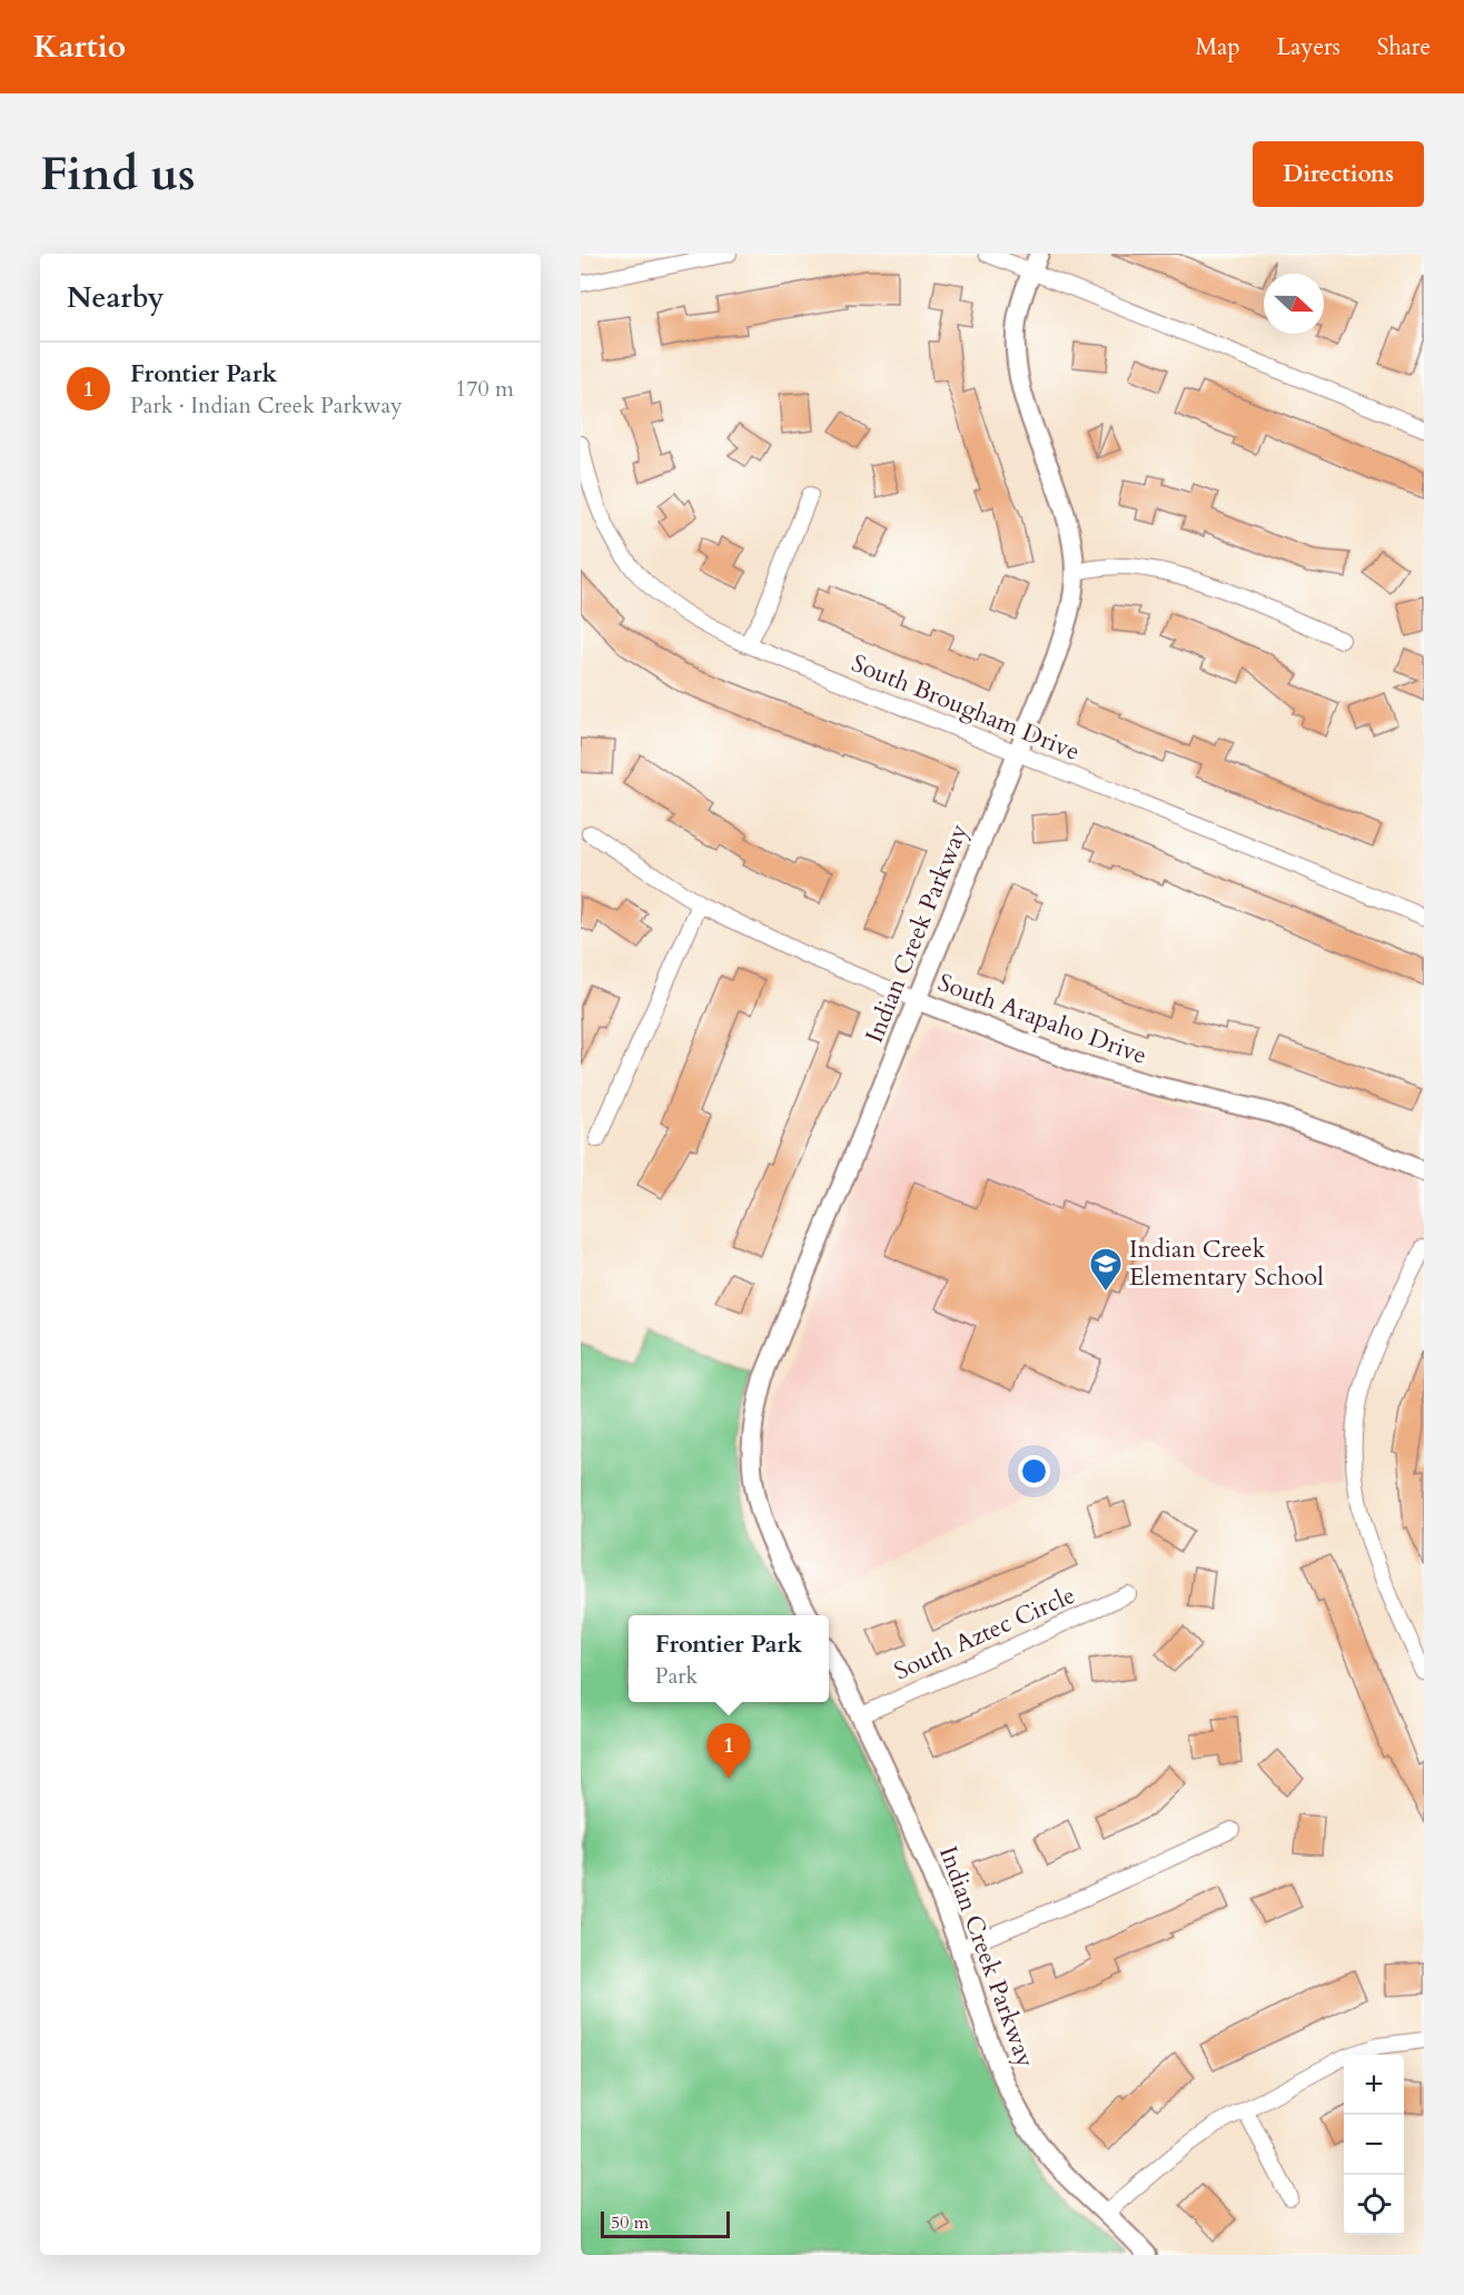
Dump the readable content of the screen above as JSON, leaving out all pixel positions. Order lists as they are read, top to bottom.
{
  "streets": {
    "street": [
      "South Brougham Drive",
      "Indian Creek Parkway",
      "South Arapaho Drive",
      "South Aztec Circle"
    ]
  },
  "crossings": [
    ["South Brougham Drive", "Indian Creek Parkway"],
    ["Indian Creek Parkway", "South Arapaho Drive"],
    ["Indian Creek Parkway", "South Aztec Circle"]
  ],
  "places": {
    "school or university": ["Indian Creek Elementary School"]
  },
  "scale_bar": "50 m",
  "north": "right",
  "page": {
    "header": "Kartio",
    "nav": ["Map", "Layers", "Share"],
    "buttons": "Directions",
    "title": "Find us",
    "heading": "Nearby",
    "list": [
      {
        "mark": "1",
        "name": "Frontier Park",
        "note": "Park · Indian Creek Parkway",
        "value": "170 m"
      }
    ],
    "popup": ["Frontier Park", "Park"],
    "pins": "1",
    "map_buttons": ["+", "−"],
    "scale": "50 m"
  }
}
